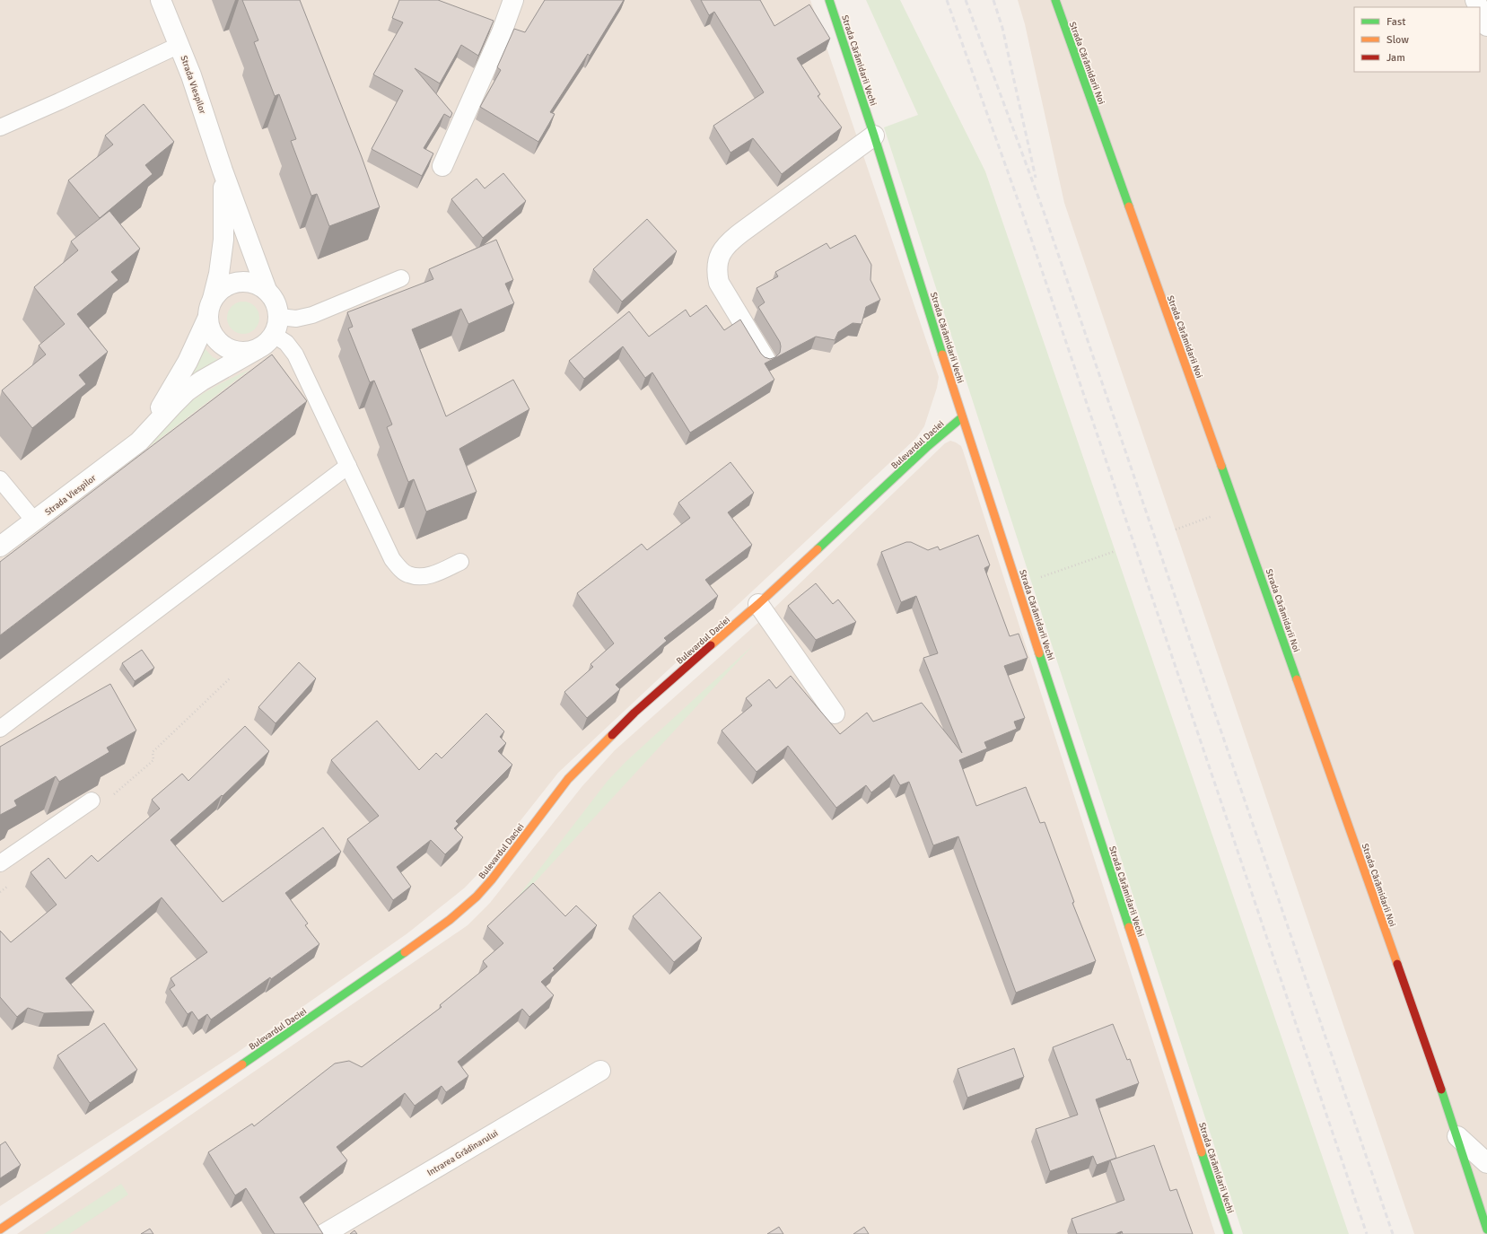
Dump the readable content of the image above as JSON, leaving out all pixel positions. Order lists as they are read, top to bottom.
{
  "streets": {
    "street": [
      "Strada Cărămidarii Vechi",
      "Strada Cărămidarii Noi",
      "Strada Viespilor",
      "Bulevardul Daciei",
      "Intrarea Grădinarului"
    ]
  },
  "crossings": [
    ["Strada Cărămidarii Vechi", "Bulevardul Daciei"]
  ],
  "legend": ["Fast", "Slow", "Jam"]
}
